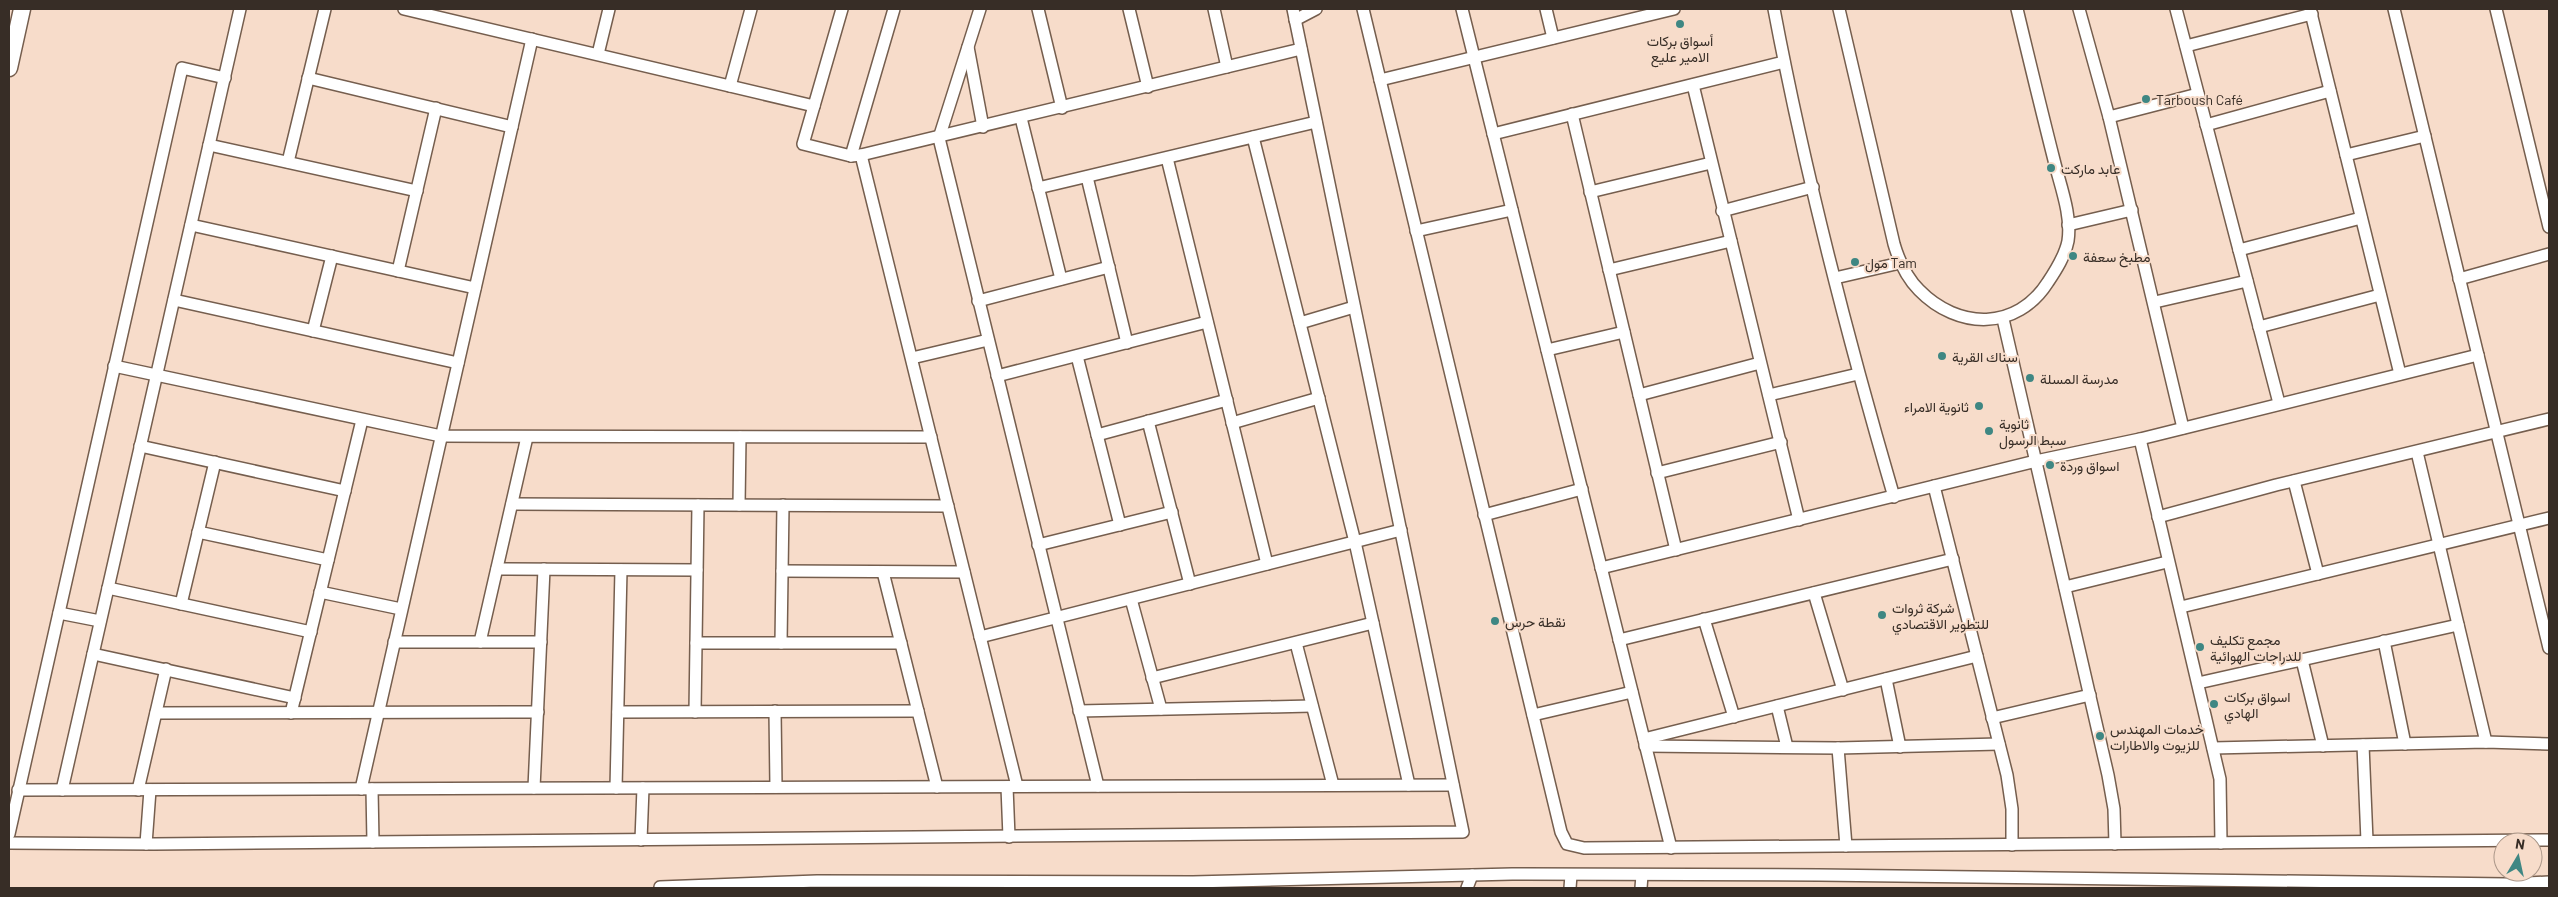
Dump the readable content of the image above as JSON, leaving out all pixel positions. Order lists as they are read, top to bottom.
{
  "places": [
    "أسواق بركات الامير عليع",
    "Tarboush Café",
    "عابد ماركت",
    "مطبخ سعفة",
    "مول Tam",
    "سناك القرية",
    "مدرسة المسلة",
    "ثانوية الامراء",
    "ثانوية سبط الرسول",
    "اسواق وردة",
    "شركة ثروات للتطوير الاقتصادي",
    "نقطة حرس",
    "مجمع تكليف للدراجات الهوائية",
    "اسواق بركات الهادي",
    "خدمات المهندس للزيوت والاطارات"
  ],
  "north": "top"
}
